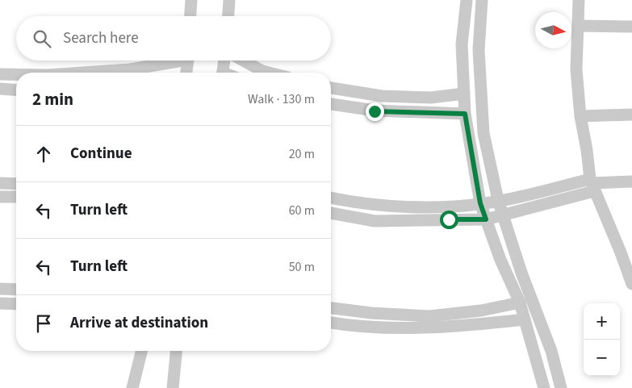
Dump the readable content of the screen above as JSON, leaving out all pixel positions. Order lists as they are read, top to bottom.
{
  "north": "right",
  "page": {
    "search": "Search here",
    "heading": ["2 min", "Walk · 130 m"],
    "list": [
      ["Continue", "20 m"],
      ["Turn left", "60 m"],
      ["Turn left", "50 m"],
      "Arrive at destination"
    ],
    "map_buttons": ["+", "−"]
  }
}
